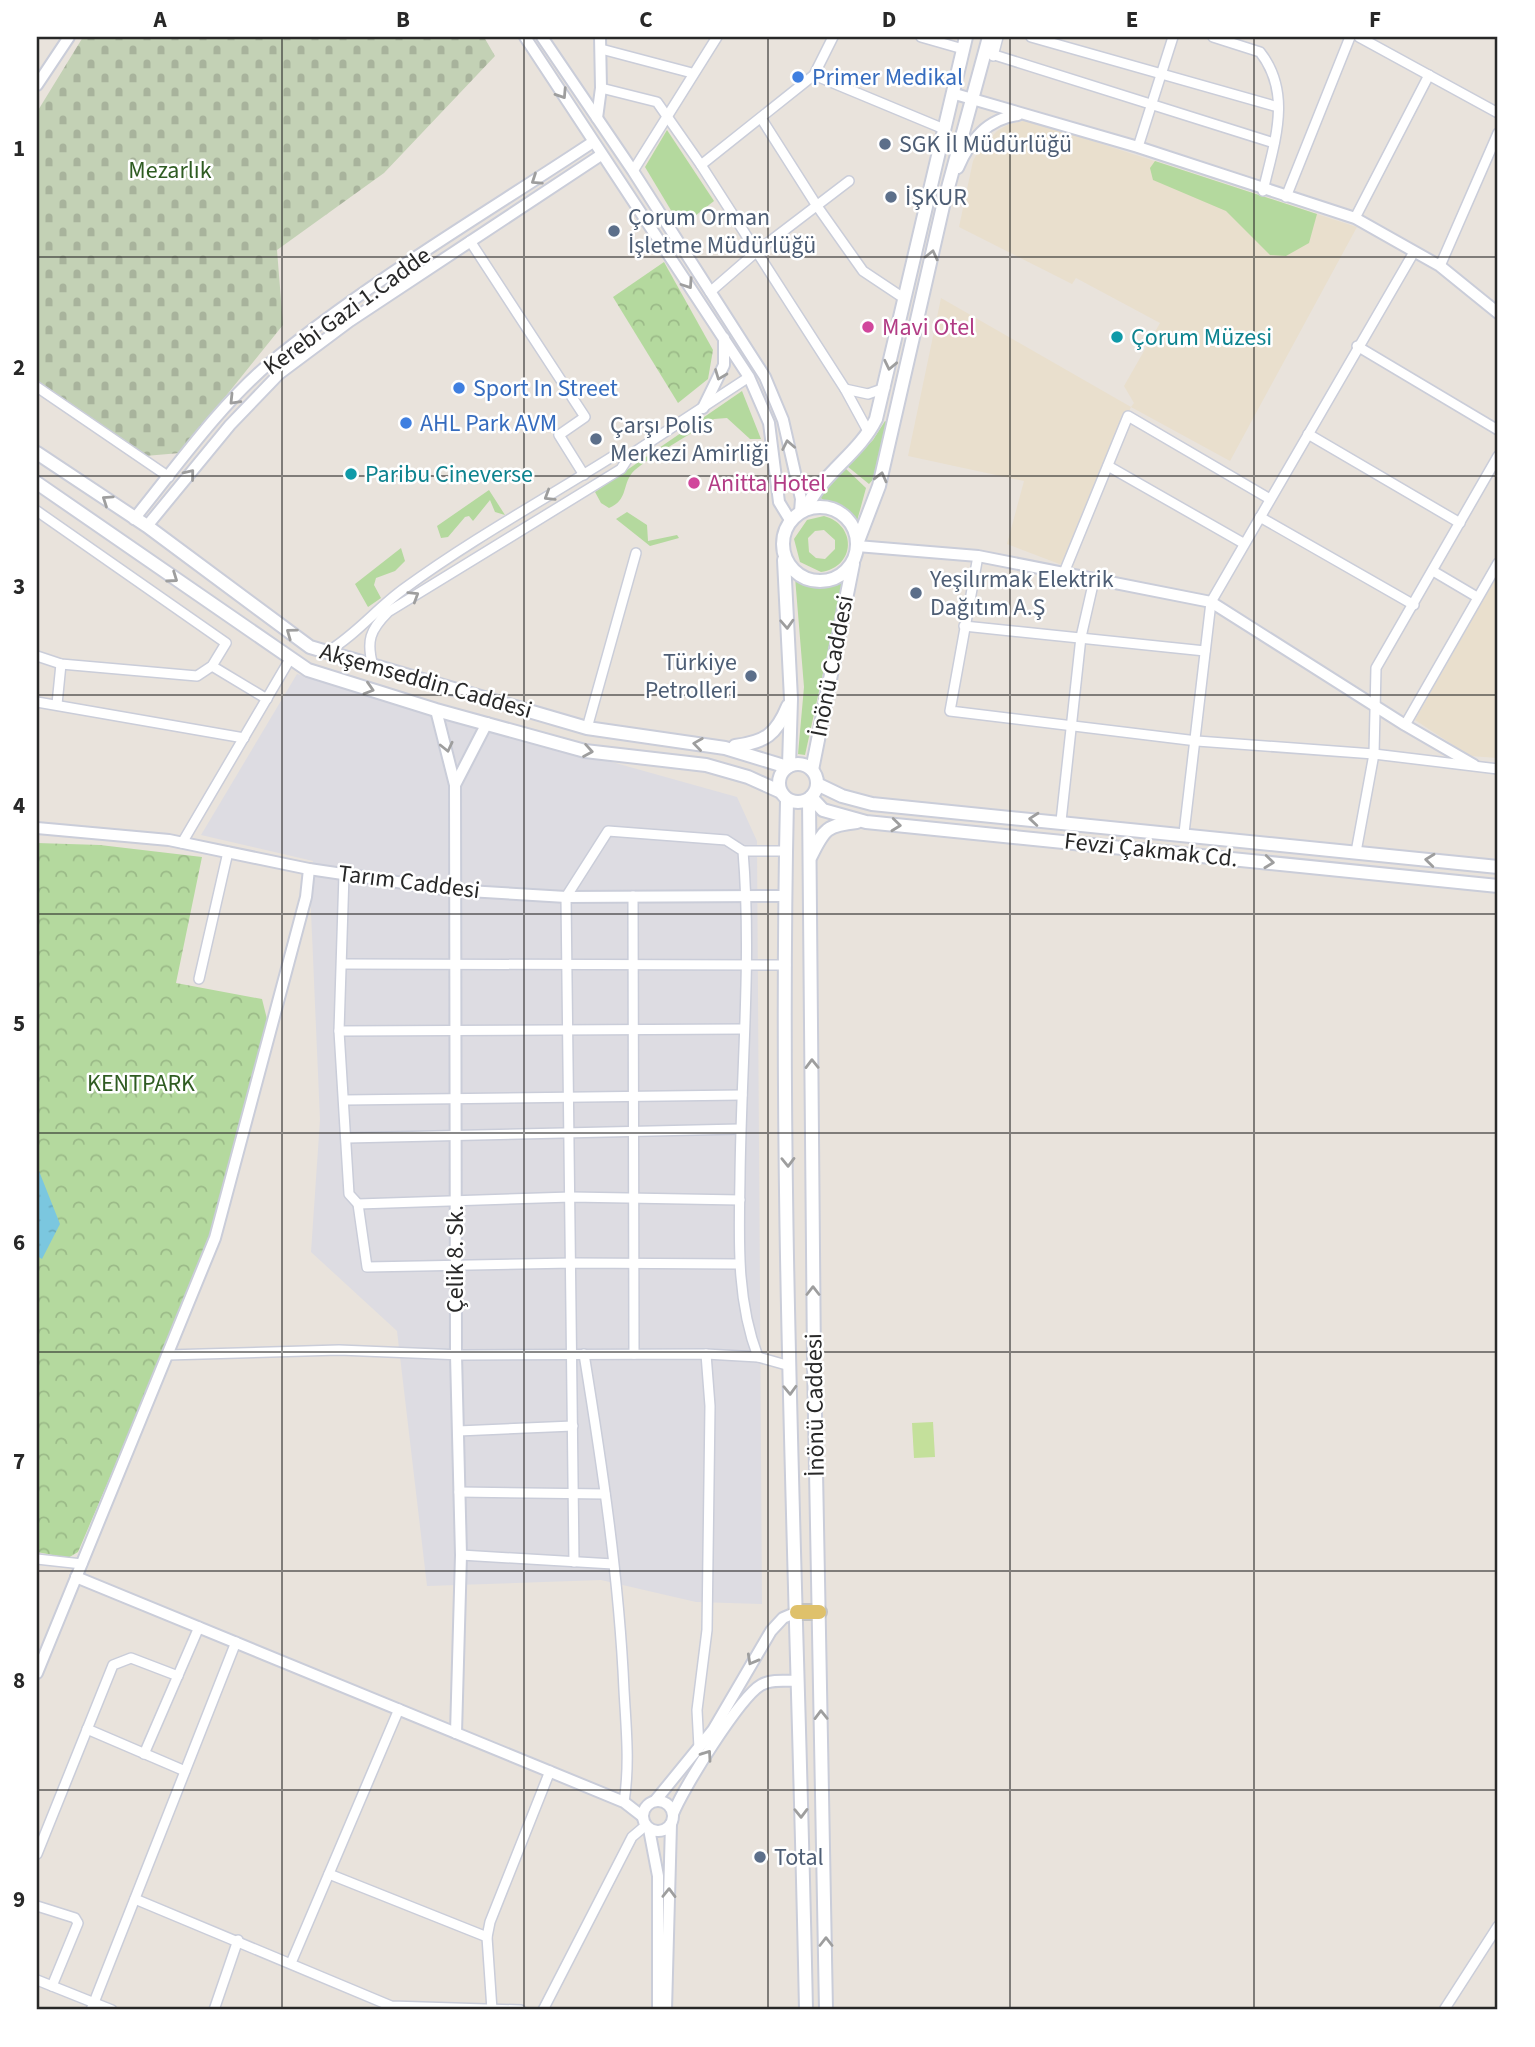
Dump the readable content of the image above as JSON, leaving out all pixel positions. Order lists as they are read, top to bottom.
{
  "streets": {
    "main road": ["İnönü Caddesi", "Akşemseddin Caddesi", "Fevzi Çakmak Cd."],
    "street": ["Kerebi Gazi 1.Cadde", "Tarım Caddesi", "Çelik 8. Sk."]
  },
  "crossings": [
    ["Kerebi Gazi 1.Cadde", "Akşemseddin Caddesi"],
    ["İnönü Caddesi", "Akşemseddin Caddesi"],
    ["İnönü Caddesi", "Fevzi Çakmak Cd."],
    ["İnönü Caddesi", "Tarım Caddesi"],
    ["Akşemseddin Caddesi", "Fevzi Çakmak Cd."],
    ["Tarım Caddesi", "Çelik 8. Sk."]
  ],
  "parks": ["Mezarlık", "KENTPARK"],
  "places": [
    "Primer Medikal",
    "SGK İl Müdürlüğü",
    "İŞKUR",
    "Çorum Orman İşletme Müdürlüğü",
    "Mavi Otel",
    "Çorum Müzesi",
    "Sport In Street",
    "AHL Park AVM",
    "Çarşı Polis Merkezi Amirliği",
    "Paribu Cineverse",
    "Anitta Hotel",
    "Yeşilırmak Elektrik Dağıtım A.Ş",
    "Türkiye Petrolleri",
    "Total"
  ],
  "grid": {
    "columns": [
      "A",
      "B",
      "C",
      "D",
      "E",
      "F"
    ],
    "rows": [
      "1",
      "2",
      "3",
      "4",
      "5",
      "6",
      "7",
      "8",
      "9"
    ]
  }
}
